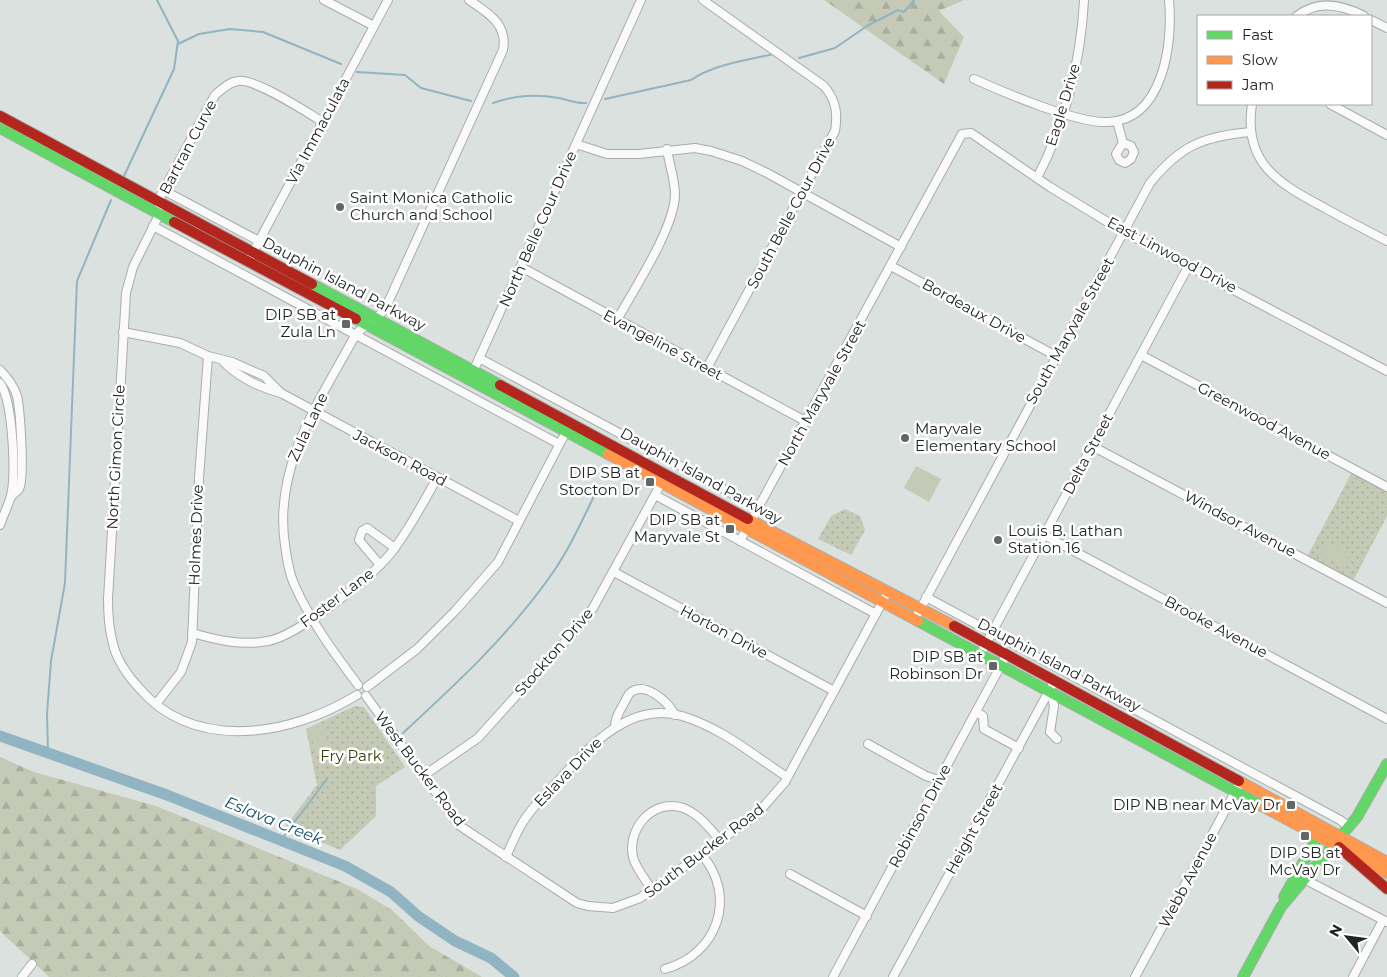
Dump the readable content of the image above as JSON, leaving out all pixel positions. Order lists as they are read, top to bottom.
{
  "streets": {
    "main road": ["Dauphin Island Parkway"],
    "street": [
      "Eagle Drive",
      "Via Immaculata",
      "Bartran Curve",
      "South Belle Cour Drive",
      "North Belle Cour Drive",
      "East Linwood Drive",
      "Bordeaux Drive",
      "South Maryvale Street",
      "Evangeline Street",
      "North Maryvale Street",
      "Greenwood Avenue",
      "Zula Lane",
      "Delta Street",
      "North Gimon Circle",
      "Jackson Road",
      "Windsor Avenue",
      "Holmes Drive",
      "Foster Lane",
      "Brooke Avenue",
      "Horton Drive",
      "Stockton Drive",
      "West Bucker Road",
      "Eslava Drive",
      "Robinson Drive",
      "Height Street",
      "South Bucker Road",
      "Webb Avenue"
    ]
  },
  "crossings": [
    ["Eagle Drive", "East Linwood Drive"],
    ["Via Immaculata", "Bartran Curve"],
    ["Via Immaculata", "Dauphin Island Parkway"],
    ["Bartran Curve", "Dauphin Island Parkway"],
    ["Bartran Curve", "North Gimon Circle"],
    ["South Belle Cour Drive", "Evangeline Street"],
    ["North Belle Cour Drive", "Dauphin Island Parkway"],
    ["North Belle Cour Drive", "Evangeline Street"],
    ["East Linwood Drive", "South Maryvale Street"],
    ["East Linwood Drive", "North Maryvale Street"],
    ["East Linwood Drive", "Delta Street"],
    ["Dauphin Island Parkway", "South Maryvale Street"],
    ["Dauphin Island Parkway", "North Maryvale Street"],
    ["Dauphin Island Parkway", "Zula Lane"],
    ["Dauphin Island Parkway", "Delta Street"],
    ["Dauphin Island Parkway", "North Gimon Circle"],
    ["Dauphin Island Parkway", "Stockton Drive"],
    ["Dauphin Island Parkway", "Robinson Drive"],
    ["Dauphin Island Parkway", "Height Street"],
    ["Dauphin Island Parkway", "South Bucker Road"],
    ["Dauphin Island Parkway", "Webb Avenue"],
    ["Bordeaux Drive", "South Maryvale Street"],
    ["Bordeaux Drive", "North Maryvale Street"],
    ["Evangeline Street", "North Maryvale Street"],
    ["Greenwood Avenue", "Delta Street"],
    ["Zula Lane", "North Gimon Circle"],
    ["Zula Lane", "Jackson Road"],
    ["Zula Lane", "Foster Lane"],
    ["Zula Lane", "West Bucker Road"],
    ["Delta Street", "Windsor Avenue"],
    ["Delta Street", "Brooke Avenue"],
    ["North Gimon Circle", "Jackson Road"],
    ["North Gimon Circle", "Holmes Drive"],
    ["North Gimon Circle", "West Bucker Road"],
    ["Jackson Road", "Holmes Drive"],
    ["Jackson Road", "Foster Lane"],
    ["Holmes Drive", "Foster Lane"],
    ["Horton Drive", "Stockton Drive"],
    ["Horton Drive", "South Bucker Road"],
    ["Stockton Drive", "West Bucker Road"],
    ["West Bucker Road", "Eslava Drive"],
    ["West Bucker Road", "South Bucker Road"],
    ["Eslava Drive", "South Bucker Road"]
  ],
  "water": ["Eslava Creek"],
  "parks": ["Fry Park"],
  "places": {
    "other": ["Saint Monica Catholic Church and School", "Maryvale Elementary School", "Louis B. Lathan Station 16"],
    "transit": [
      "DIP SB at Zula Ln",
      "DIP SB at Stocton Dr",
      "DIP SB at Maryvale St",
      "DIP SB at Robinson Dr",
      "DIP NB near McVay Dr",
      "DIP SB at McVay Dr"
    ]
  },
  "legend": ["Fast", "Slow", "Jam"],
  "north": "top left"
}
